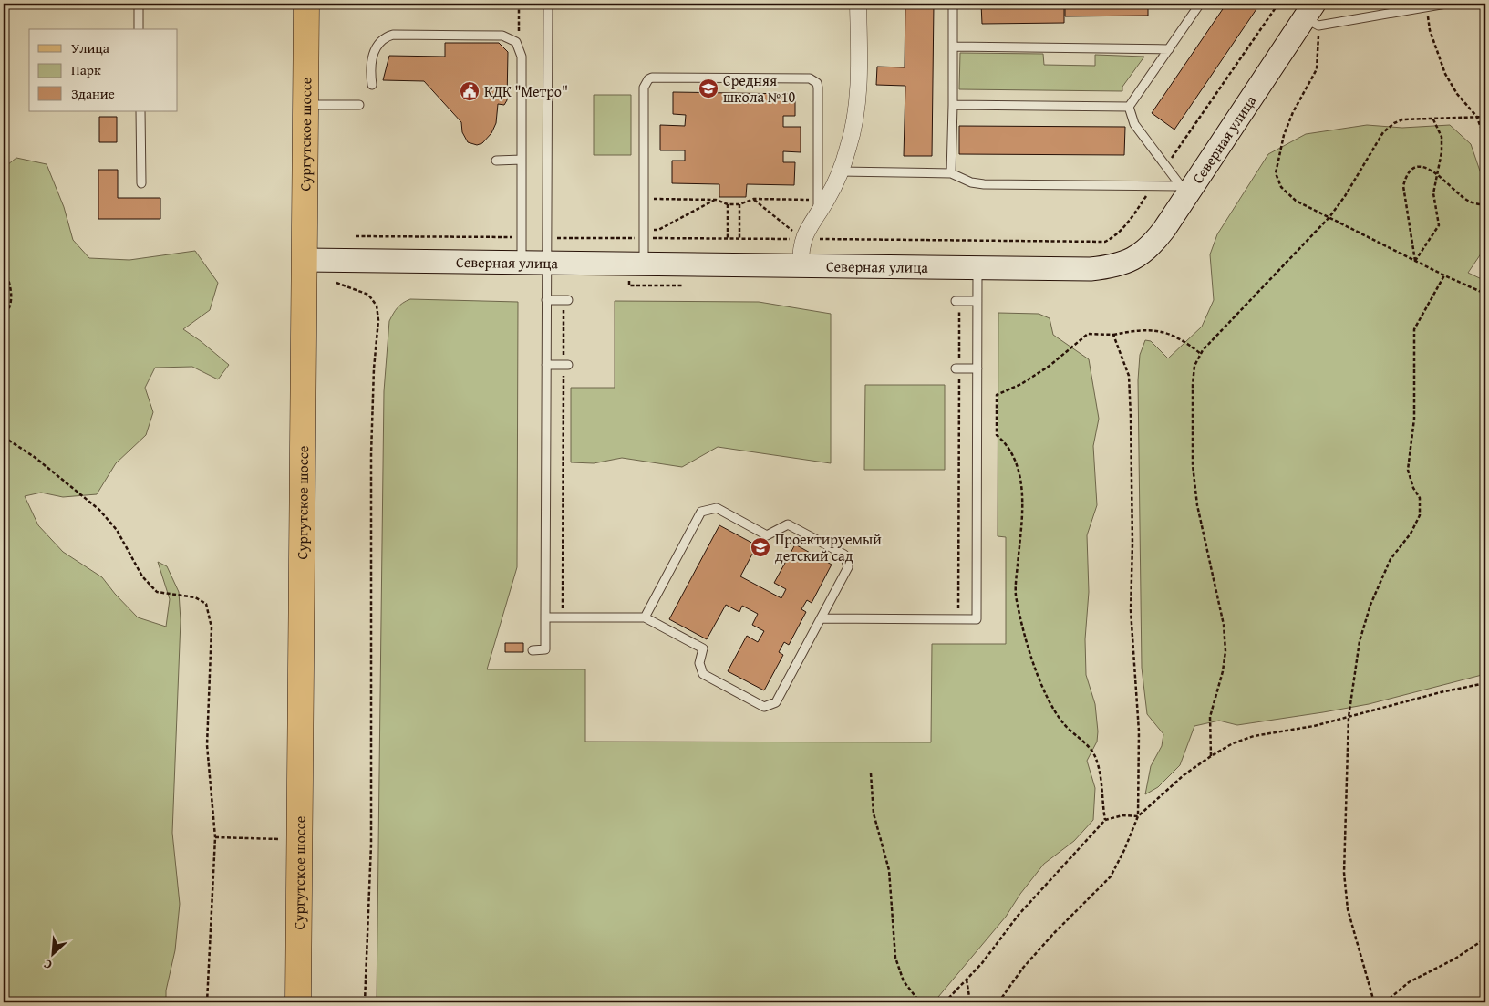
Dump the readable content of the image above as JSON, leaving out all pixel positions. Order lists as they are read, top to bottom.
{
  "streets": {
    "main road": ["Сургутское шоссе"],
    "street": ["Северная улица"]
  },
  "crossings": [
    ["Сургутское шоссе", "Северная улица"]
  ],
  "places": {
    "school or university": ["Средняя школа №10", "Проектируемый детский сад"],
    "public building": ["КДК \"Метро\""]
  },
  "legend": ["Улица", "Парк", "Здание"],
  "north": "bottom left"
}
